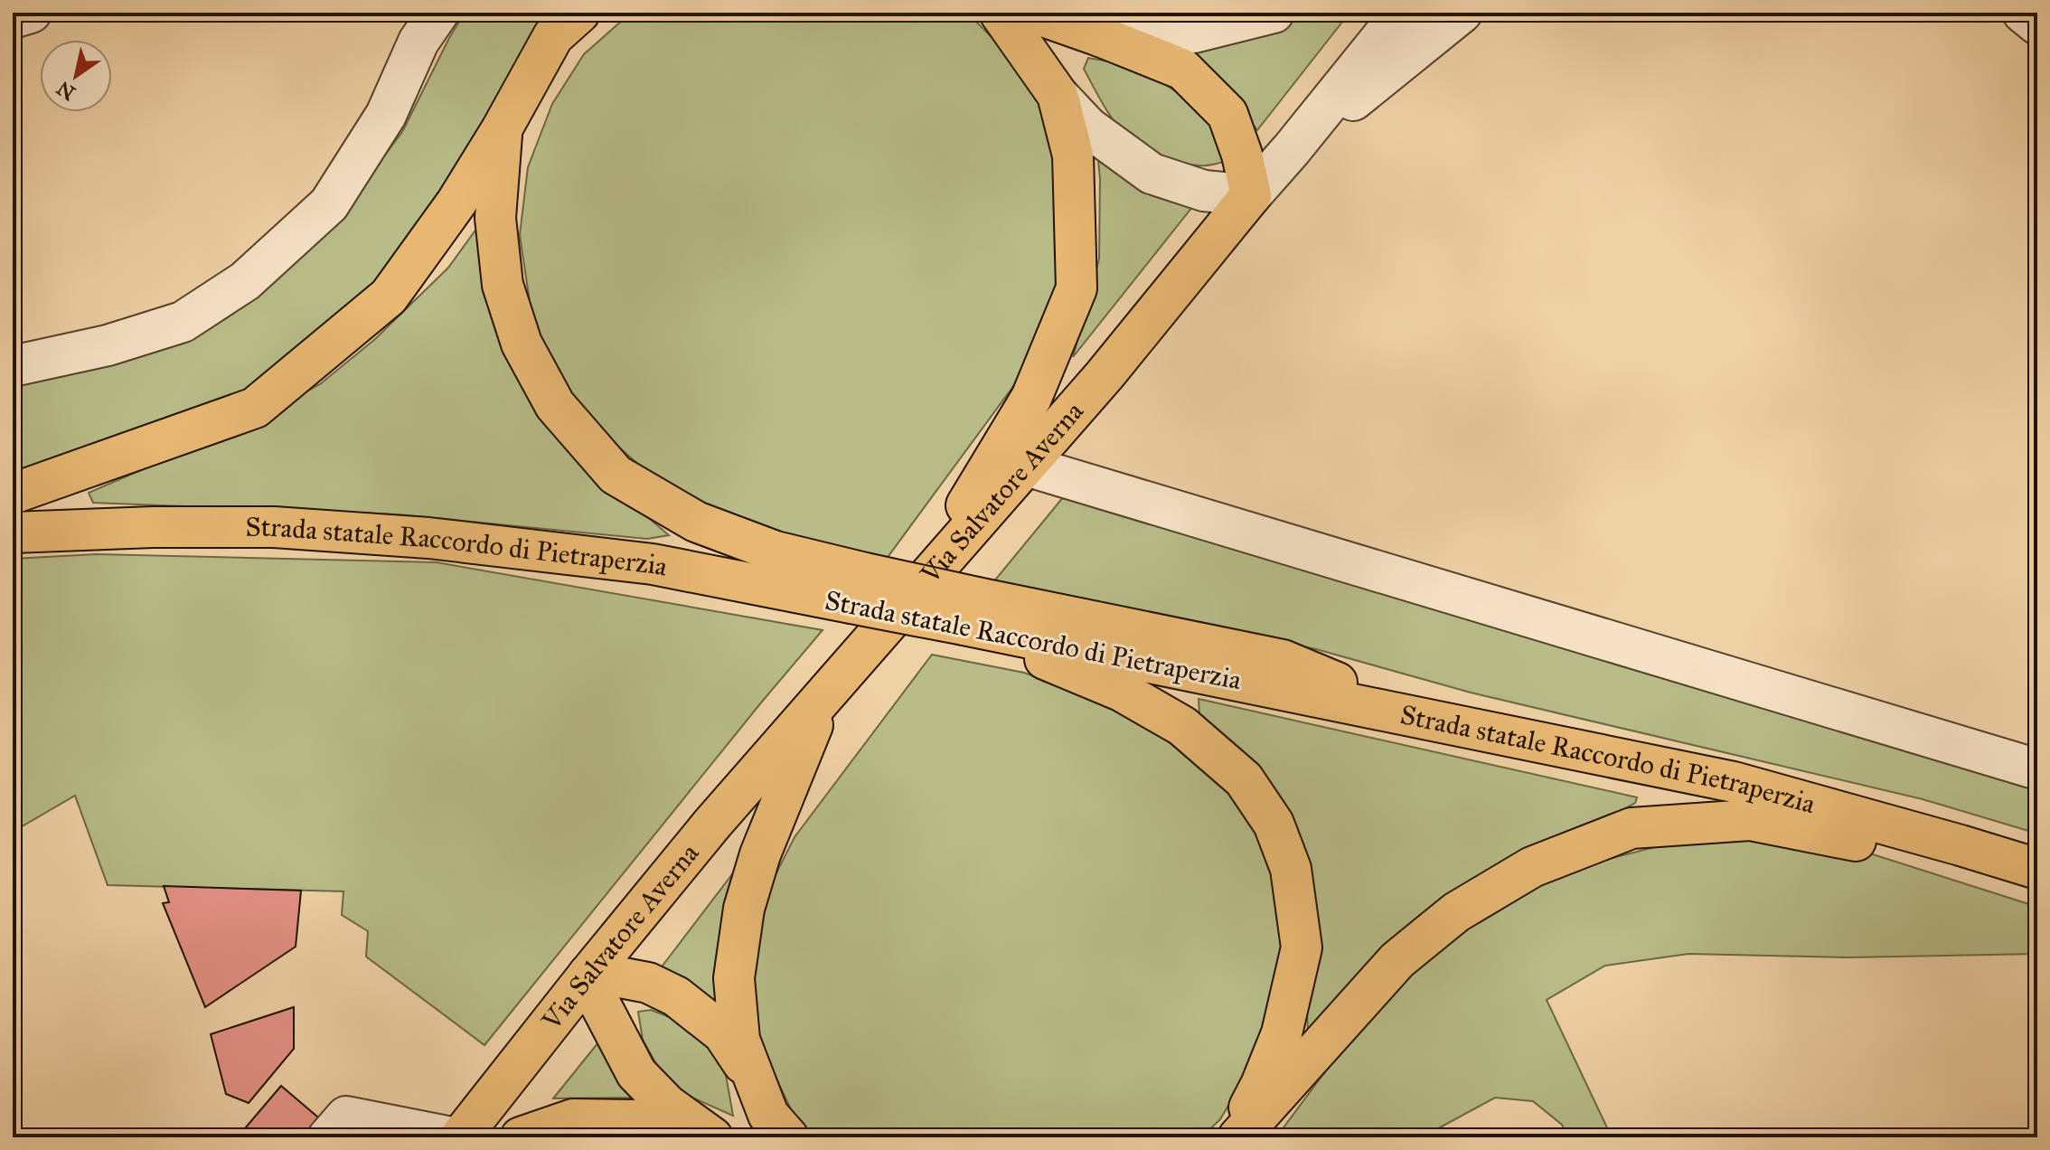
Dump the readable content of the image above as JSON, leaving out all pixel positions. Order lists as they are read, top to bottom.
{
  "streets": {
    "main road": ["Via Salvatore Averna", "Strada statale Raccordo di Pietraperzia"]
  },
  "north": "bottom left"
}
